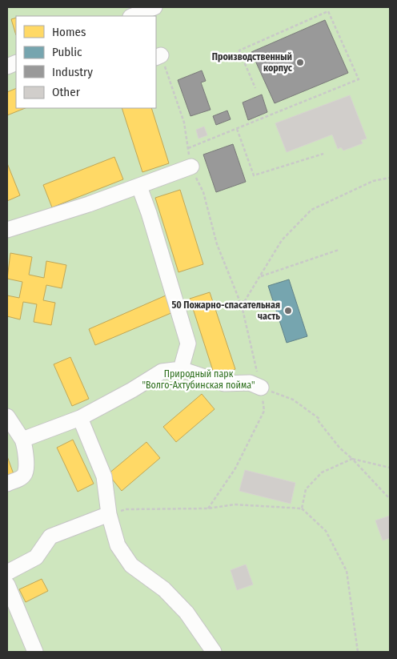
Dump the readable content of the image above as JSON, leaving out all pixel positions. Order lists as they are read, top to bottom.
{
  "parks": ["Природный парк \"Волго-Ахтубинская пойма\""],
  "places": ["Производственный корпус", "50 Пожарно-спасательная часть"],
  "legend": [
    "Homes",
    "Public",
    "Industry",
    "Other"
  ]
}
